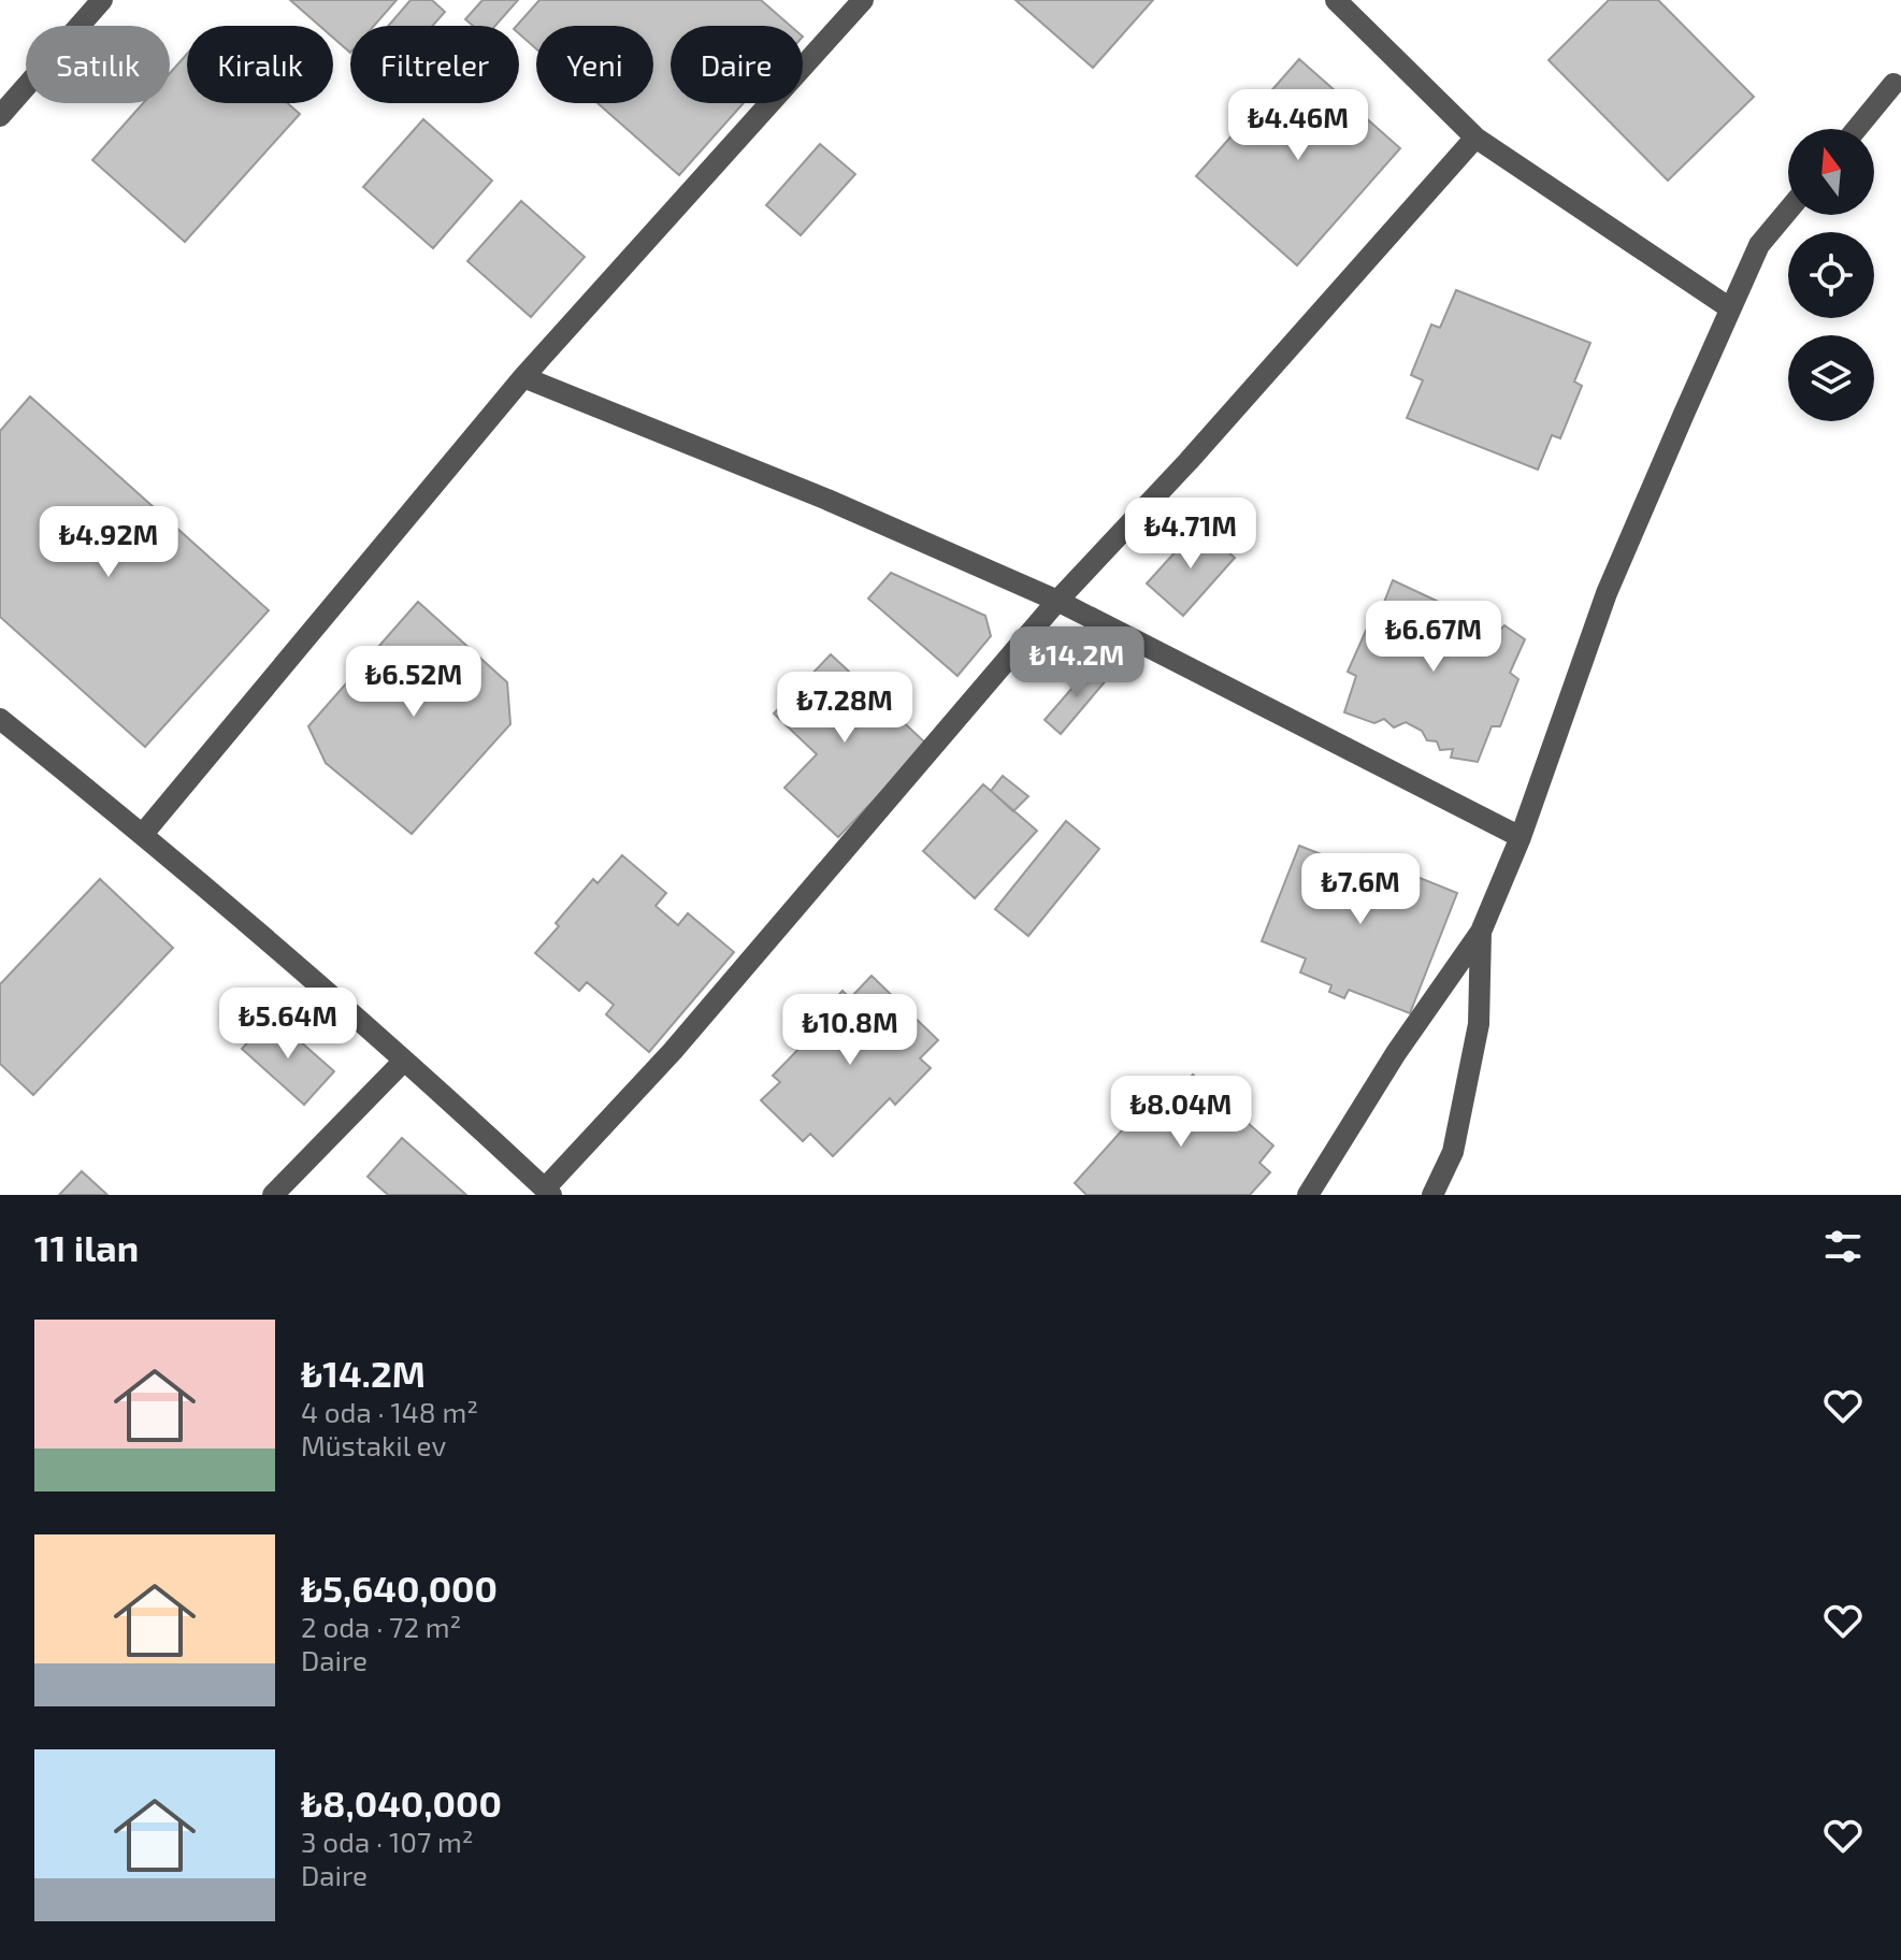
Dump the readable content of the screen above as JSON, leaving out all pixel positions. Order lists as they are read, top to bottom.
{
  "north": "top",
  "page": {
    "chip": [
      "Satılık",
      "Kiralık",
      "Filtreler",
      "Yeni",
      "Daire"
    ],
    "price": [
      "₺4.46M",
      "₺4.71M",
      "₺4.92M",
      "₺6.67M",
      "₺14.2M",
      "₺6.52M",
      "₺7.28M",
      "₺7.6M",
      "₺5.64M",
      "₺10.8M",
      "₺8.04M"
    ],
    "heading": "11 ilan",
    "list": [
      {
        "name": "₺14.2M",
        "note": "4 oda · 148 m² · Müstakil ev"
      },
      {
        "name": "₺5,640,000",
        "note": "2 oda · 72 m² · Daire"
      },
      {
        "name": "₺8,040,000",
        "note": "3 oda · 107 m² · Daire"
      }
    ]
  }
}
